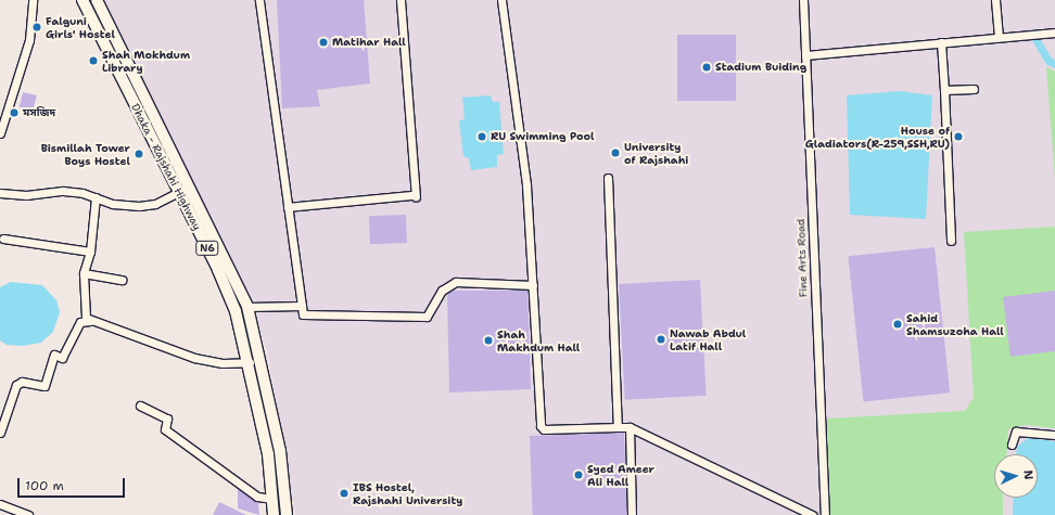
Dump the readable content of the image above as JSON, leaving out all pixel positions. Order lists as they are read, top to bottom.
{
  "streets": {
    "highway": ["Dhaka - Rajshahi Highway", "N6"],
    "street": ["Fine Arts Road"]
  },
  "places": [
    "Falguni Girls' Hostel",
    "Matihar Hall",
    "Shah Mokhdum Library",
    "Stadium Buiding",
    "মসজিদ",
    "RU Swimming Pool",
    "House of Gladiators(R-259,SSH,RU)",
    "University of Rajshahi",
    "Bismillah Tower Boys Hostel",
    "Sahid Shamsuzoha Hall",
    "Nawab Abdul Latif Hall",
    "Shah Makhdum Hall",
    "Syed Ameer Ali Hall",
    "IBS Hostel, Rajshahi University"
  ],
  "scale_bar": "100 m",
  "north": "right"
}
